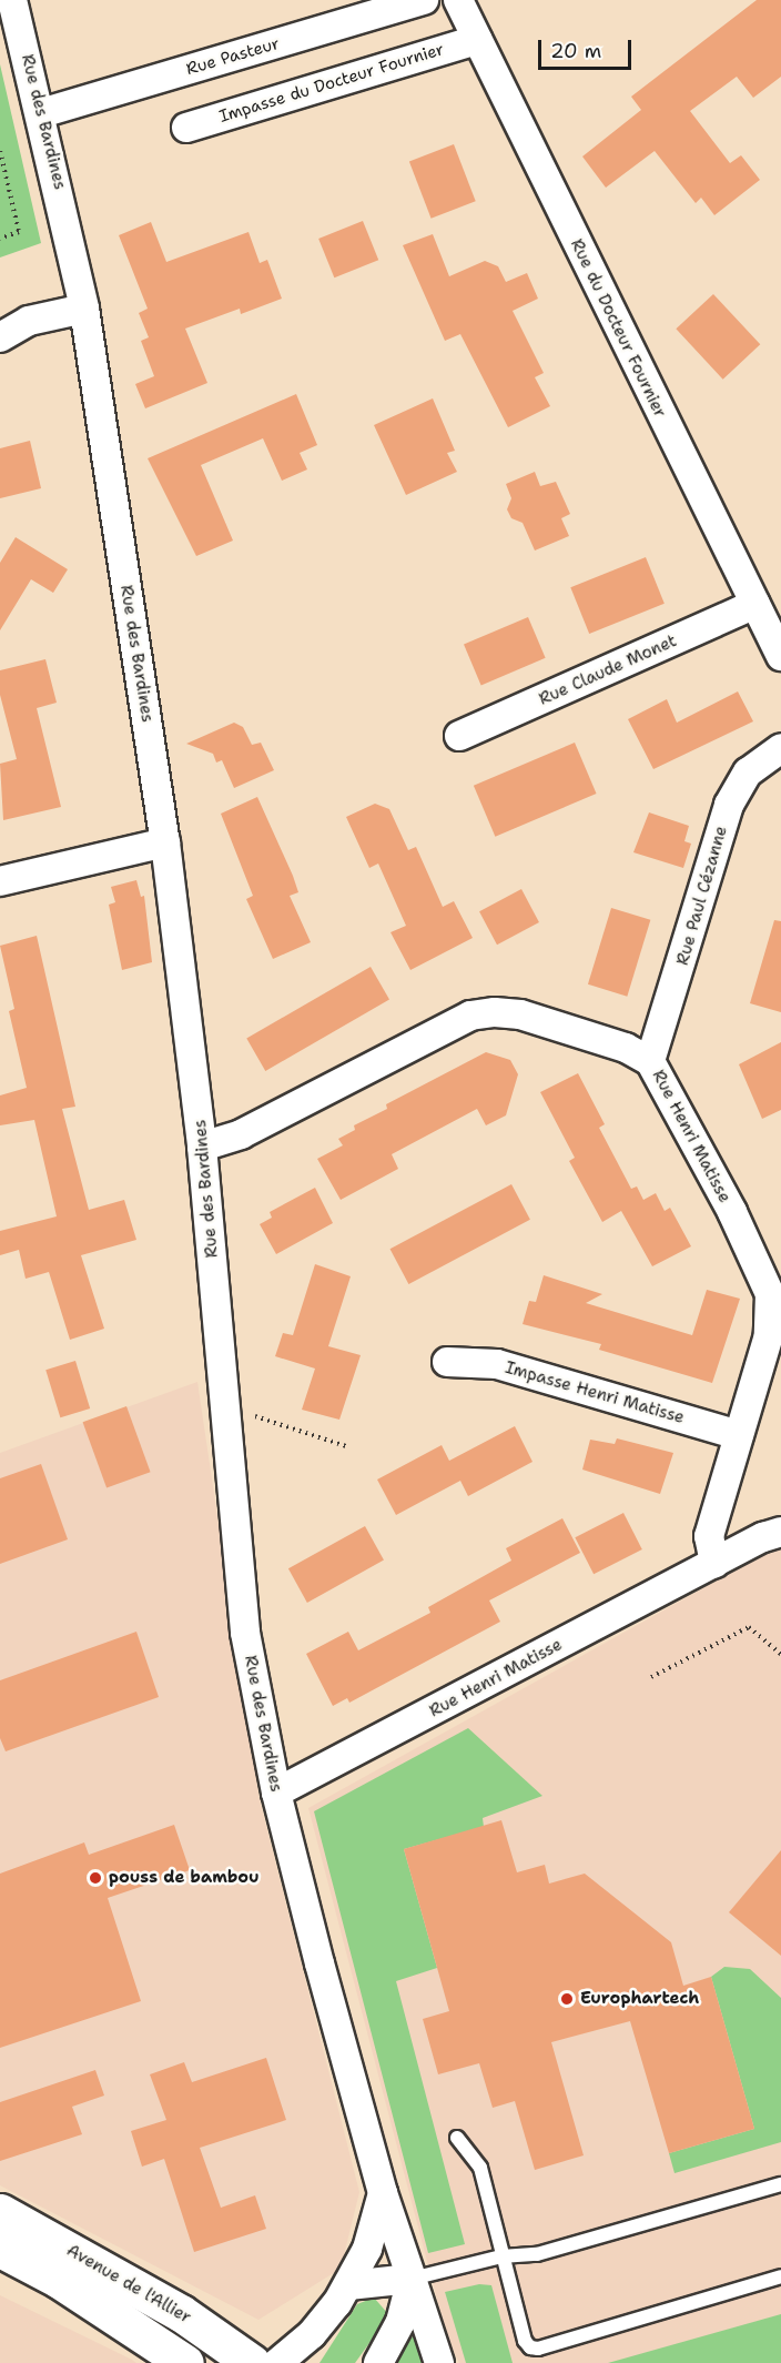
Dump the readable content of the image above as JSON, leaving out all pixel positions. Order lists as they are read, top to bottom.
{
  "streets": {
    "main road": ["Avenue de l'Allier"],
    "street": [
      "Rue Pasteur",
      "Impasse du Docteur Fournier",
      "Rue des Bardines",
      "Rue du Docteur Fournier",
      "Rue Claude Monet",
      "Rue Paul Cézanne",
      "Rue Henri Matisse",
      "Impasse Henri Matisse"
    ]
  },
  "crossings": [
    ["Rue Pasteur", "Rue des Bardines"],
    ["Impasse du Docteur Fournier", "Rue du Docteur Fournier"],
    ["Rue des Bardines", "Rue Henri Matisse"],
    ["Rue du Docteur Fournier", "Rue Claude Monet"],
    ["Rue Paul Cézanne", "Rue Henri Matisse"],
    ["Rue Henri Matisse", "Impasse Henri Matisse"]
  ],
  "places": ["pouss de bambou", "Europhartech"],
  "scale_bar": "20 m"
}
